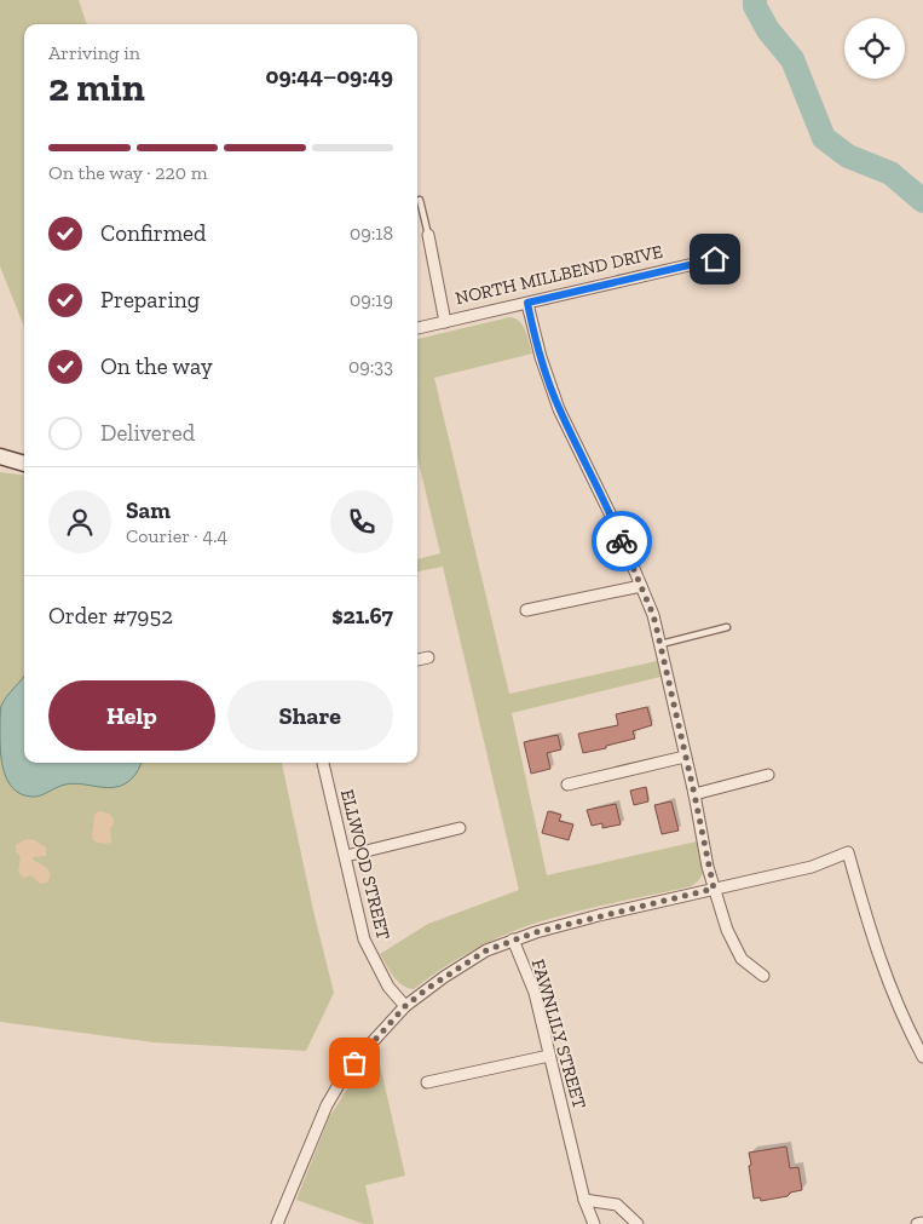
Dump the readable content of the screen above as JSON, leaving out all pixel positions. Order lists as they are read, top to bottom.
{
  "streets": {
    "street": ["NORTH MILLBEND DRIVE", "ELLWOOD STREET", "FAWNLILY STREET"]
  },
  "page": {
    "heading": ["2 min", "Arriving in", "09:44–09:49"],
    "panel": [
      "Sam",
      "Courier · 4.4",
      "Order #7952",
      "$21.67"
    ],
    "bar": "On the way · 220 m",
    "list": [
      ["Confirmed", "09:18"],
      ["Preparing", "09:19"],
      ["On the way", "09:33"],
      "Delivered"
    ],
    "buttons": ["Help", "Share"]
  }
}
